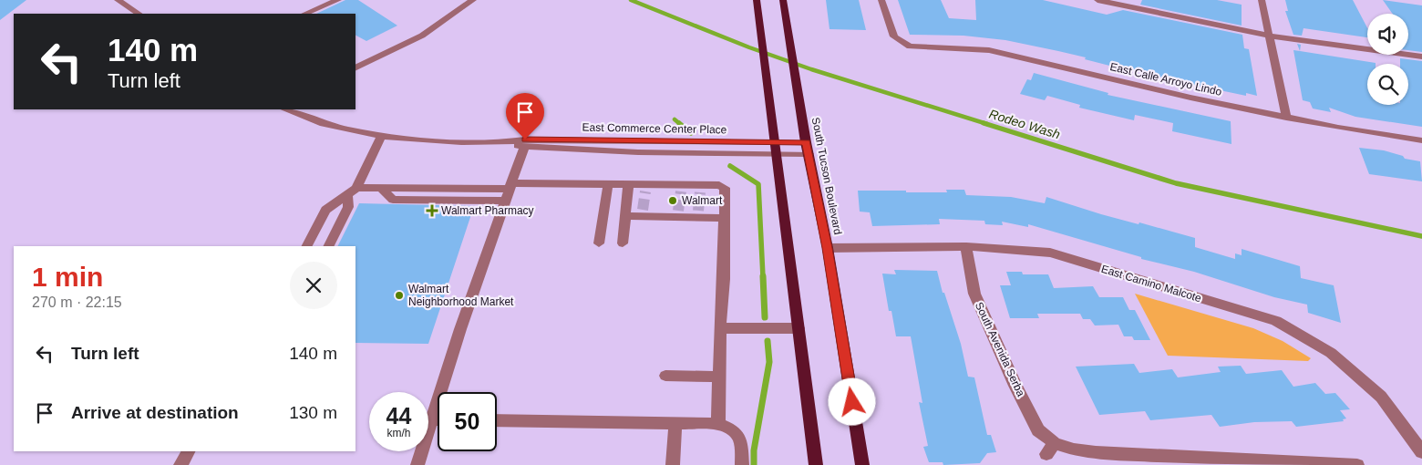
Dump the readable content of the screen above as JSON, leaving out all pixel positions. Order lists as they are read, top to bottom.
{
  "streets": {
    "main road": ["South Tucson Boulevard"],
    "street": [
      "East Calle Arroyo Lindo",
      "East Commerce Center Place",
      "East Camino Malcote",
      "South Avenida Serba"
    ]
  },
  "crossings": [
    ["East Commerce Center Place", "South Tucson Boulevard"],
    ["South Tucson Boulevard", "East Camino Malcote"],
    ["East Camino Malcote", "South Avenida Serba"]
  ],
  "water": ["Rodeo Wash"],
  "places": {
    "other": ["Walmart", "Walmart Neighborhood Market"],
    "health": ["Walmart Pharmacy"]
  },
  "page": {
    "turn": ["140 m", "Turn left"],
    "heading": ["1 min", "270 m · 22:15"],
    "list": [
      {
        "name": "Turn left",
        "value": "140 m"
      },
      {
        "name": "Arrive at destination",
        "value": "130 m"
      }
    ],
    "speed": "44 km/h",
    "limit": "50"
  }
}
